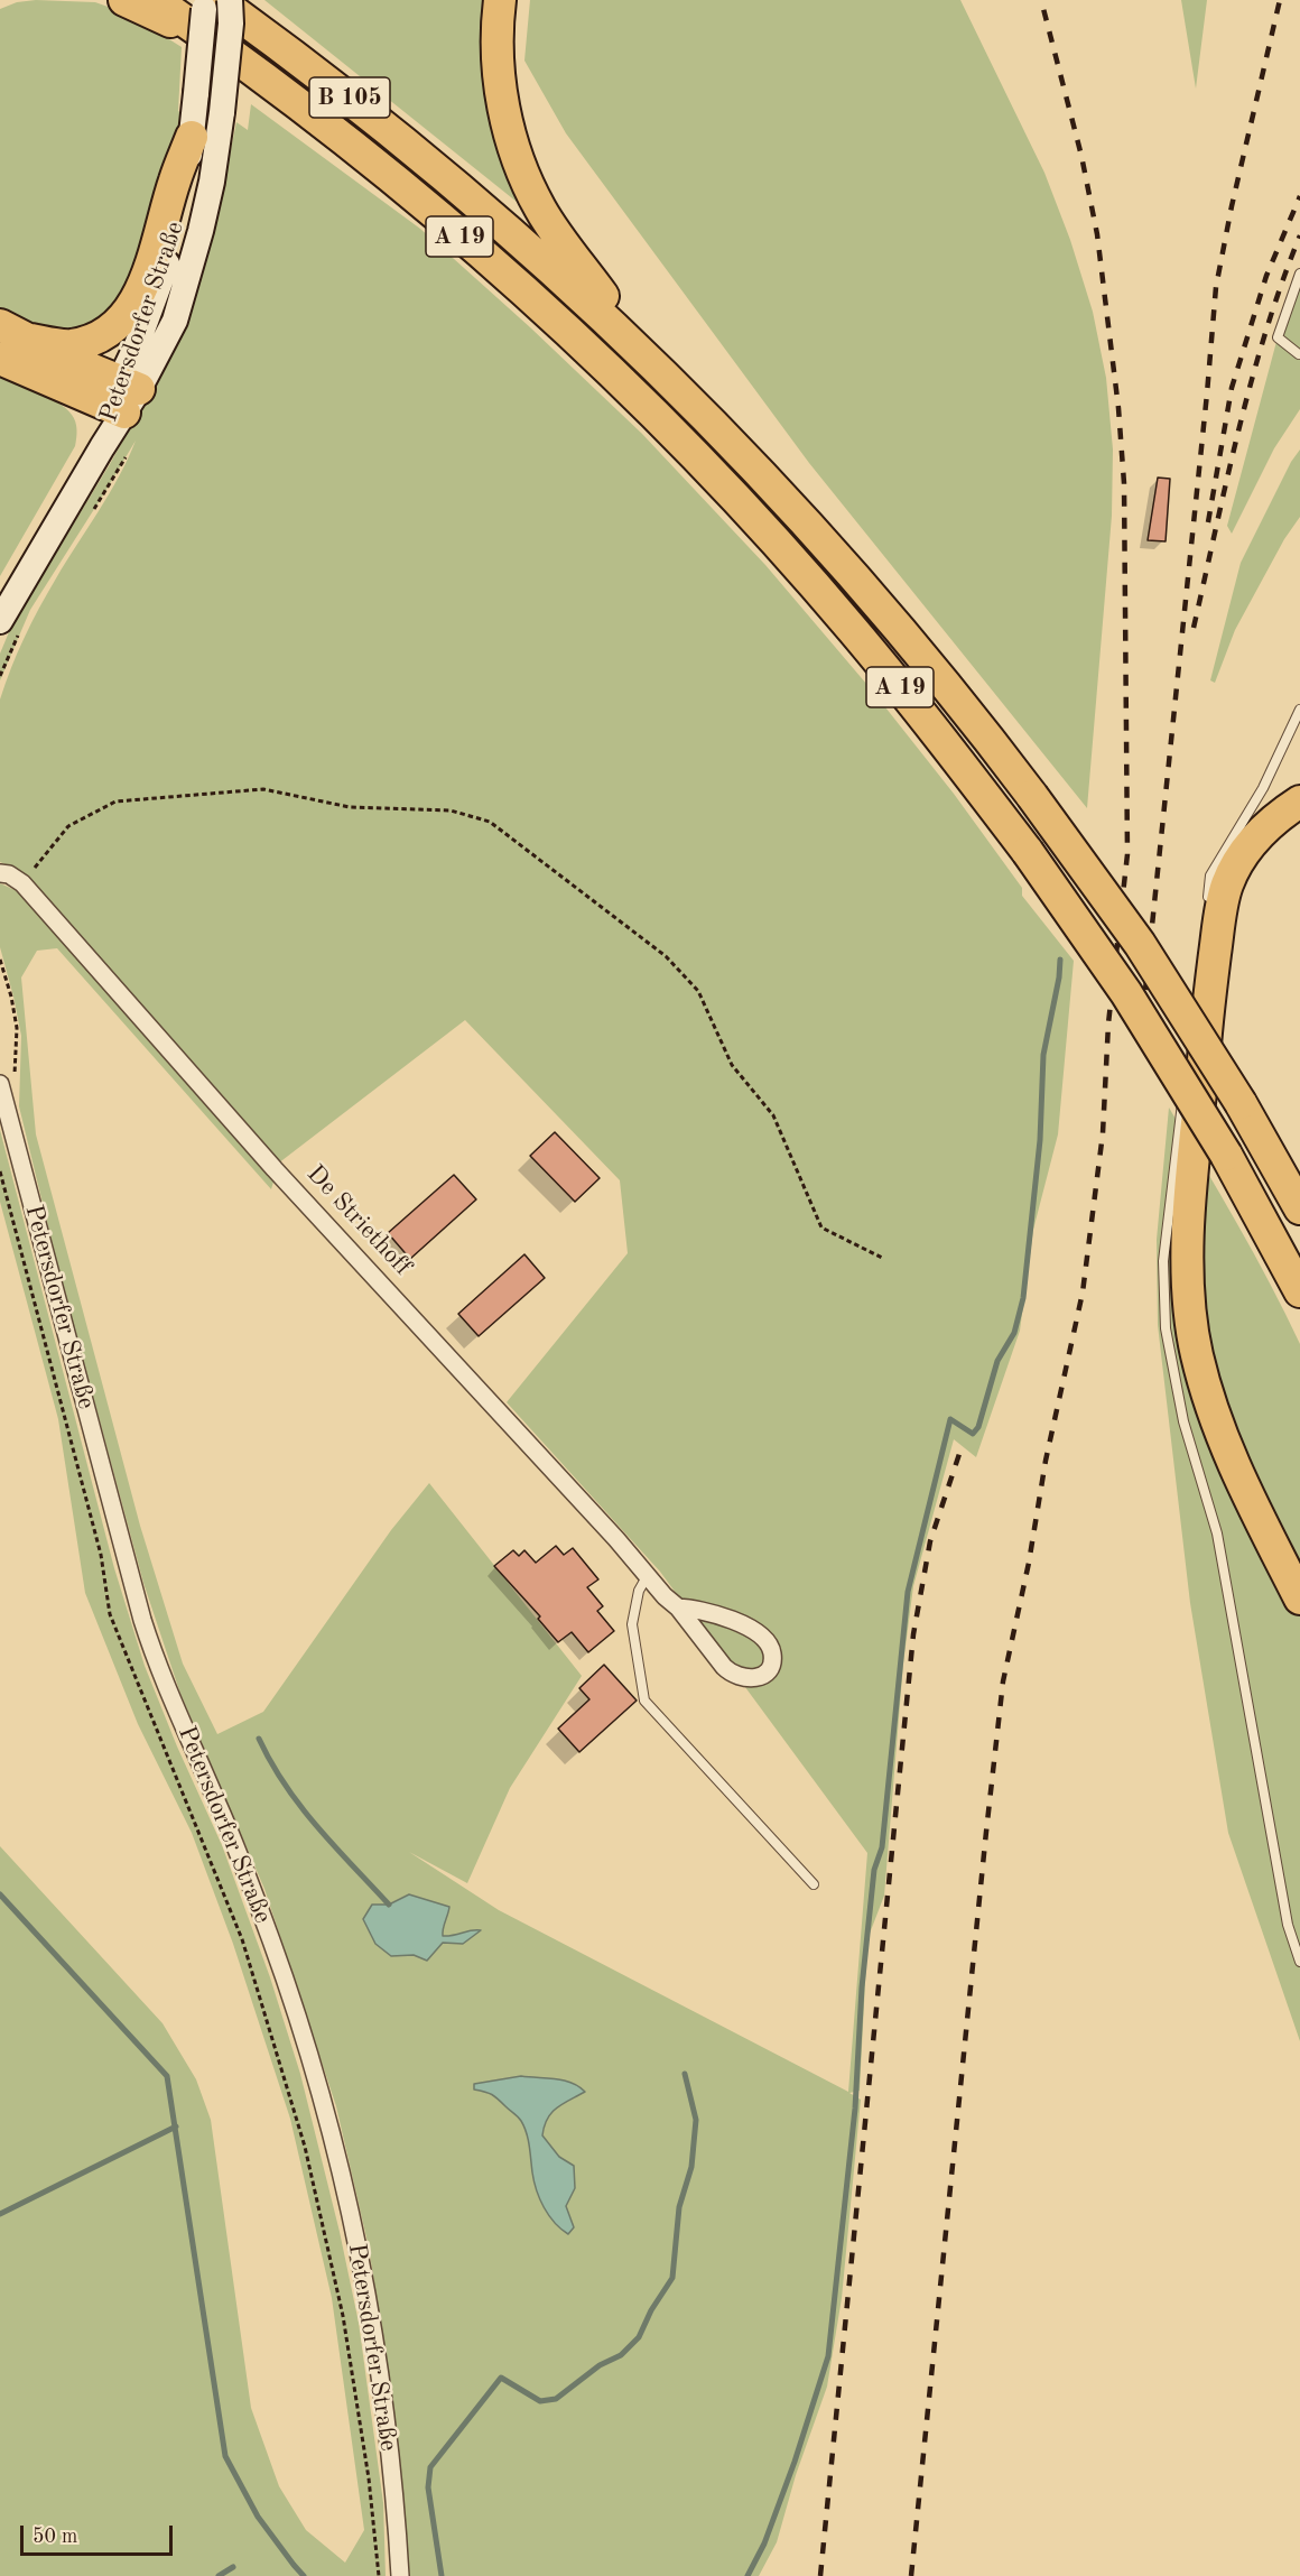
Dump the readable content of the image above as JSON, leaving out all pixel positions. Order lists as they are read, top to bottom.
{
  "streets": {
    "highway": ["B 105", "A 19"],
    "street": ["Petersdorfer Straße", "De Striethoff"]
  },
  "crossings": [
    ["B 105", "A 19"]
  ],
  "scale_bar": "50 m"
}
